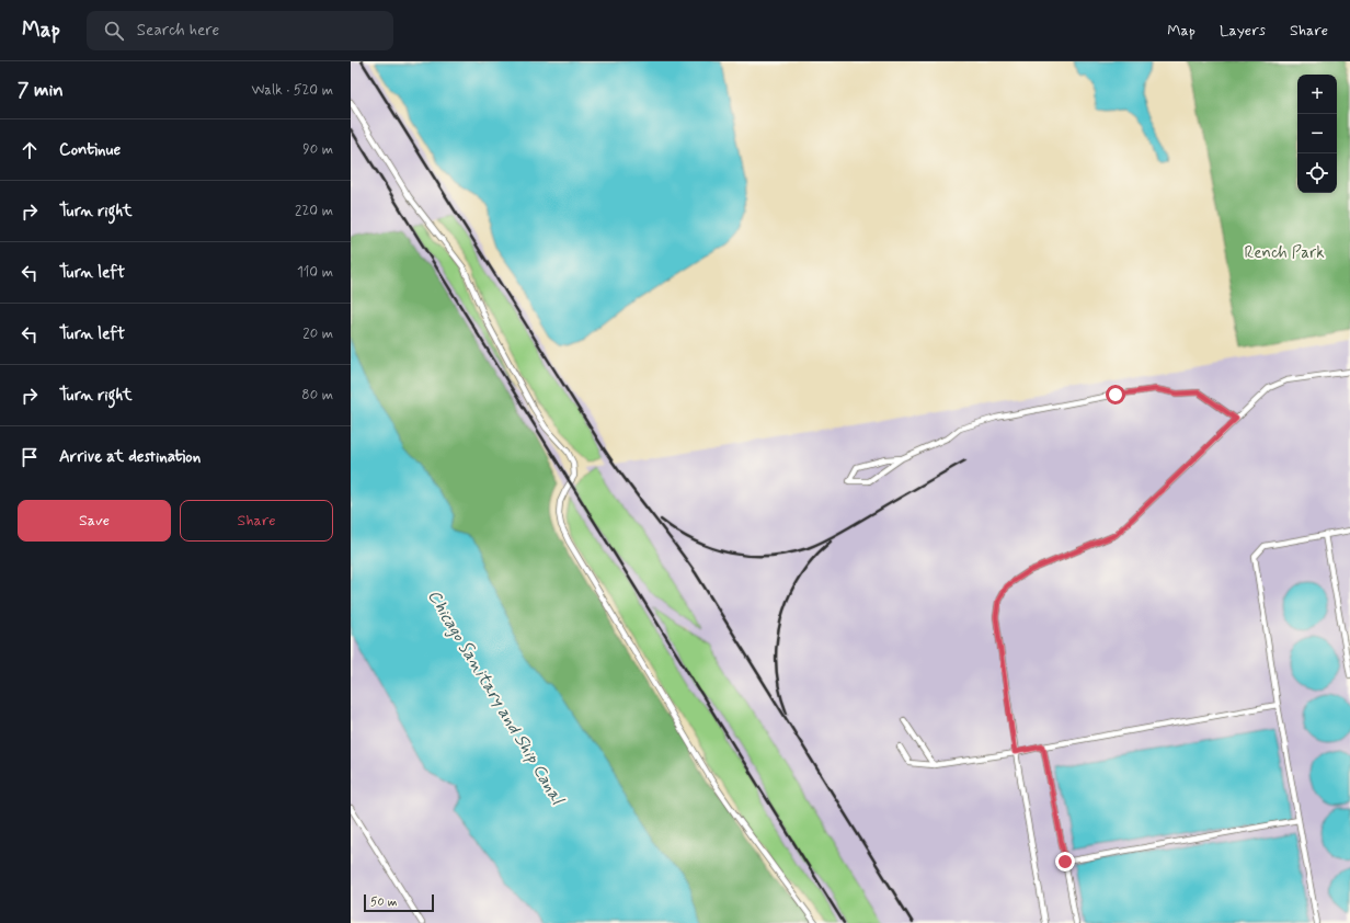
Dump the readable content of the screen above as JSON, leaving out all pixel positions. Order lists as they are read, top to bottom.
{
  "water": ["Chicago Sanitary and Ship Canal"],
  "parks": ["Rench Park"],
  "scale_bar": "50 m",
  "page": {
    "header": "Map",
    "search": "Search here",
    "nav": ["Map", "Layers", "Share"],
    "heading": ["7 min", "Walk · 520 m"],
    "map_buttons": ["+", "−"],
    "list": [
      ["Continue", "90 m"],
      ["Turn right", "220 m"],
      ["Turn left", "110 m"],
      ["Turn left", "20 m"],
      ["Turn right", "80 m"],
      "Arrive at destination"
    ],
    "buttons": ["Save", "Share"],
    "scale": "50 m"
  }
}
